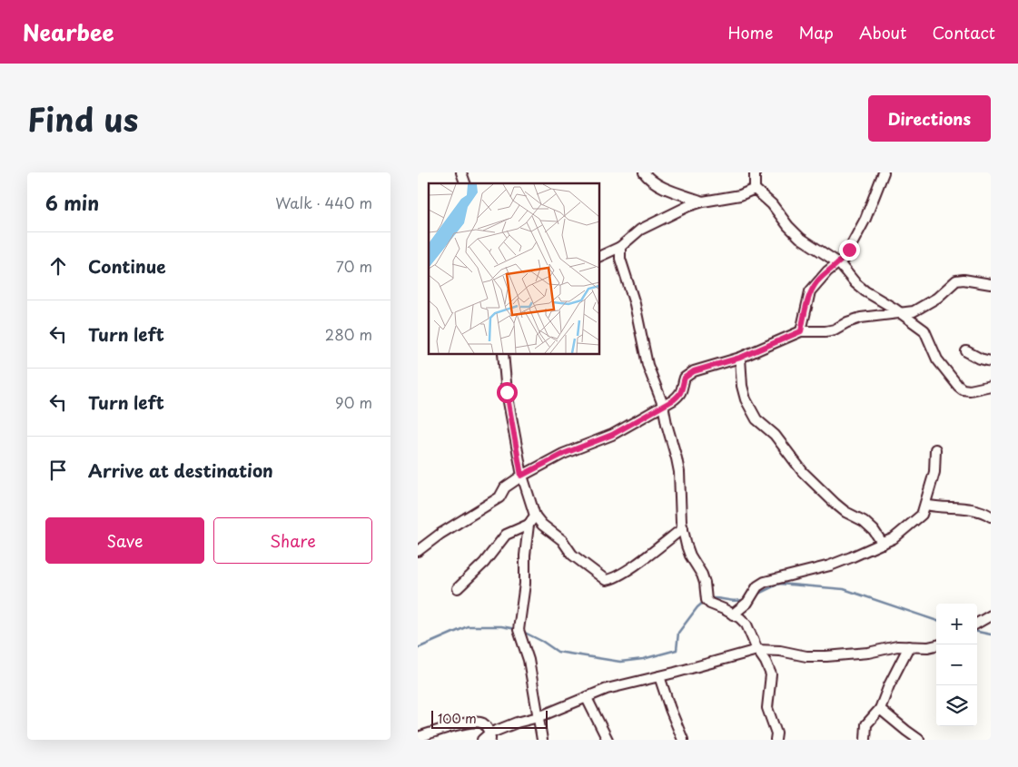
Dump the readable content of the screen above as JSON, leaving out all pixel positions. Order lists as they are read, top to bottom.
{
  "scale_bar": "100 m",
  "page": {
    "header": "Nearbee",
    "nav": [
      "Home",
      "Map",
      "About",
      "Contact"
    ],
    "title": "Find us",
    "buttons": [
      "Directions",
      ["Save", "Share"]
    ],
    "heading": ["6 min", "Walk · 440 m"],
    "list": [
      ["Continue", "70 m"],
      ["Turn left", "280 m"],
      ["Turn left", "90 m"],
      "Arrive at destination"
    ],
    "map_buttons": ["+", "−"],
    "scale": "100 m"
  }
}
